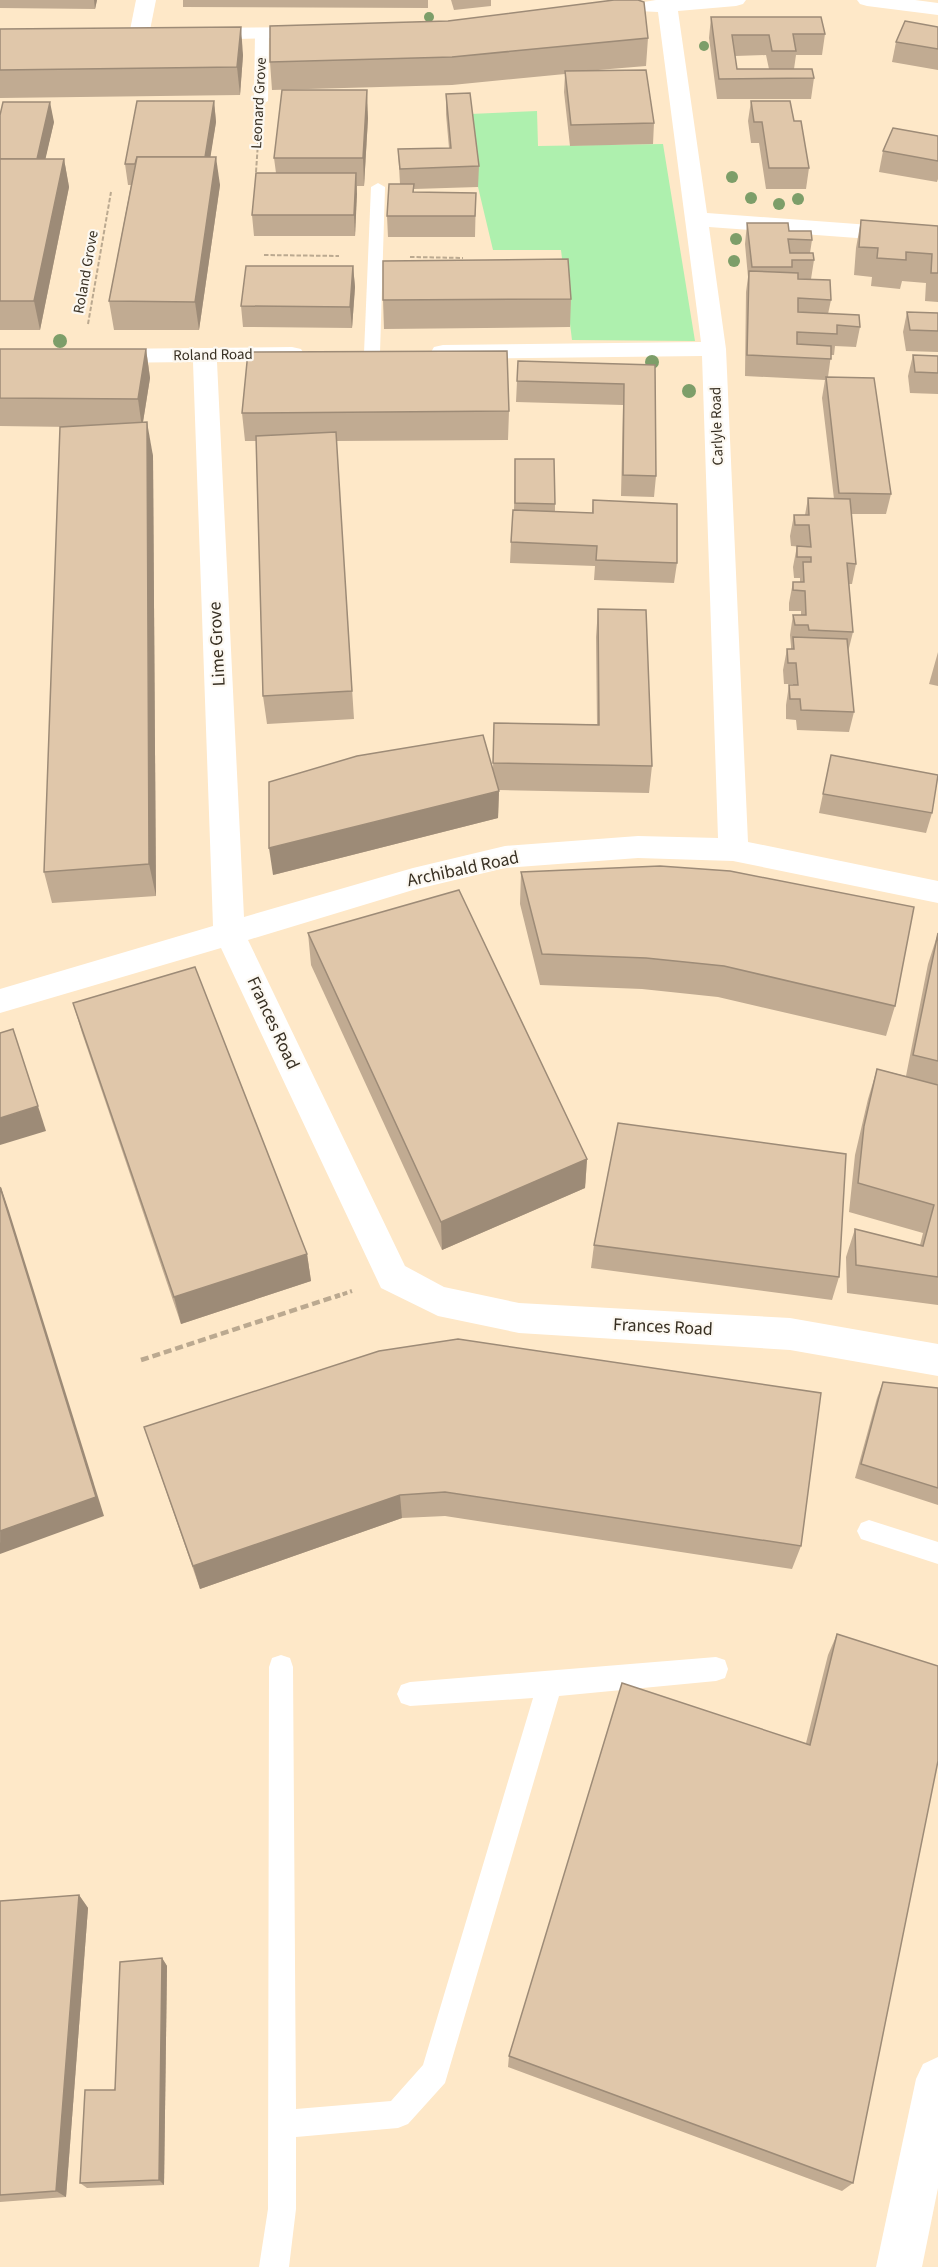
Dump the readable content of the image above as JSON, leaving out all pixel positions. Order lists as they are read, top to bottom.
{
  "streets": {
    "street": [
      "Roland Road",
      "Carlyle Road",
      "Lime Grove",
      "Archibald Road",
      "Frances Road"
    ],
    "lane": ["Leonard Grove"],
    "path": ["Roland Grove"]
  },
  "crossings": [
    ["Roland Grove", "Roland Road"],
    ["Roland Road", "Lime Grove"],
    ["Carlyle Road", "Archibald Road"],
    ["Lime Grove", "Archibald Road"],
    ["Lime Grove", "Frances Road"],
    ["Archibald Road", "Frances Road"]
  ]
}
